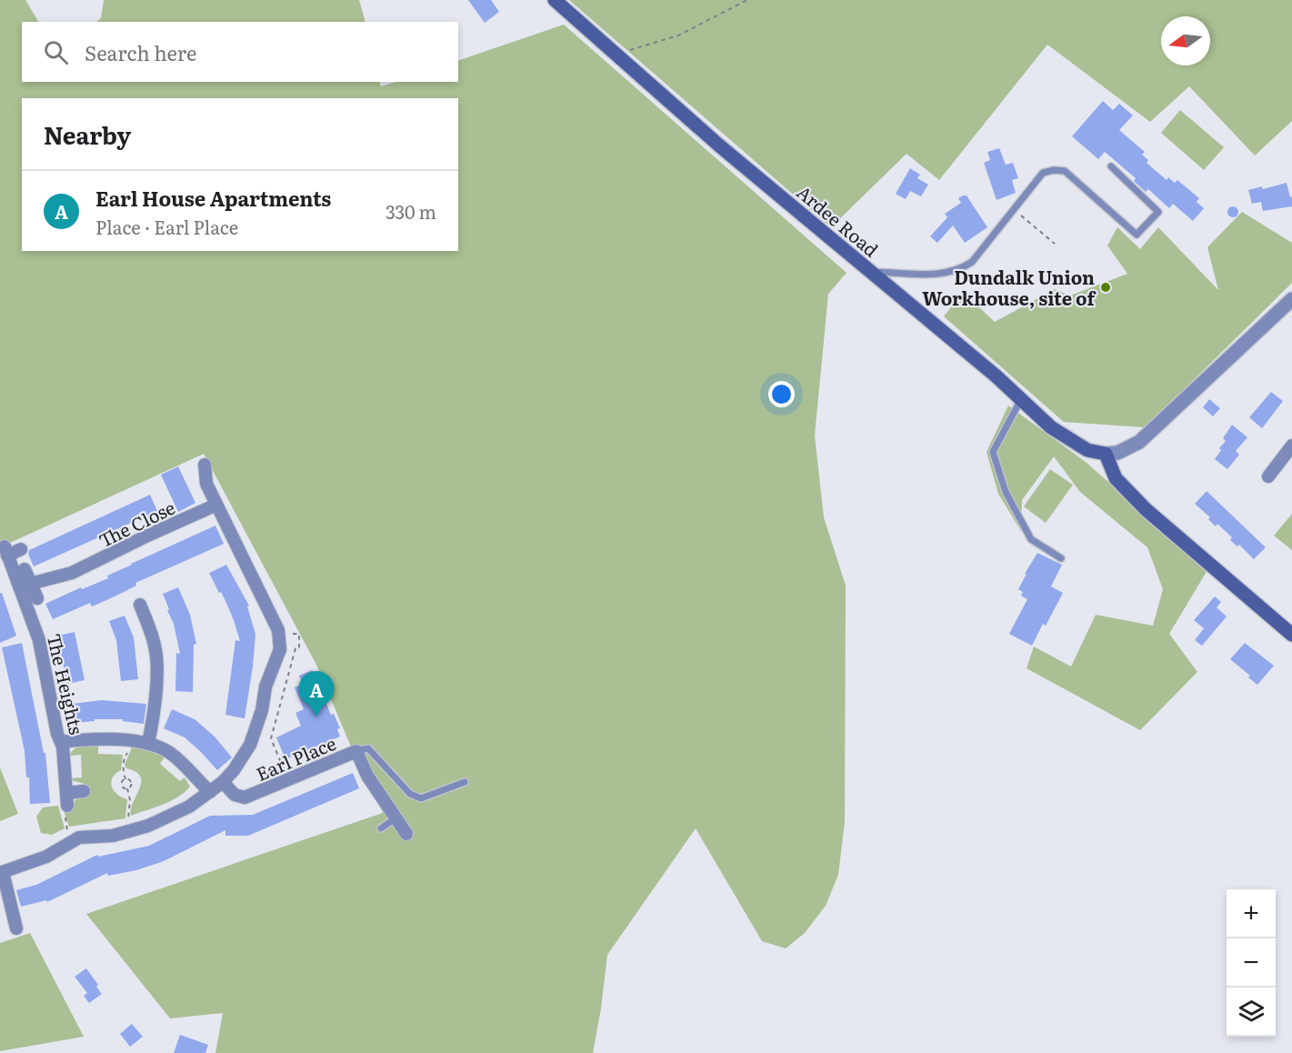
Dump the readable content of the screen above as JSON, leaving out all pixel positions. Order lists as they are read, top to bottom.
{
  "streets": {
    "main road": ["Ardee Road"],
    "street": ["The Close", "The Heights", "Earl Place"]
  },
  "places": ["Dundalk Union Workhouse, site of"],
  "north": "left",
  "page": {
    "search": "Search here",
    "heading": "Nearby",
    "list": [
      {
        "mark": "A",
        "name": "Earl House Apartments",
        "note": "Place · Earl Place",
        "value": "330 m"
      }
    ],
    "pins": "A",
    "map_buttons": ["+", "−"]
  }
}
